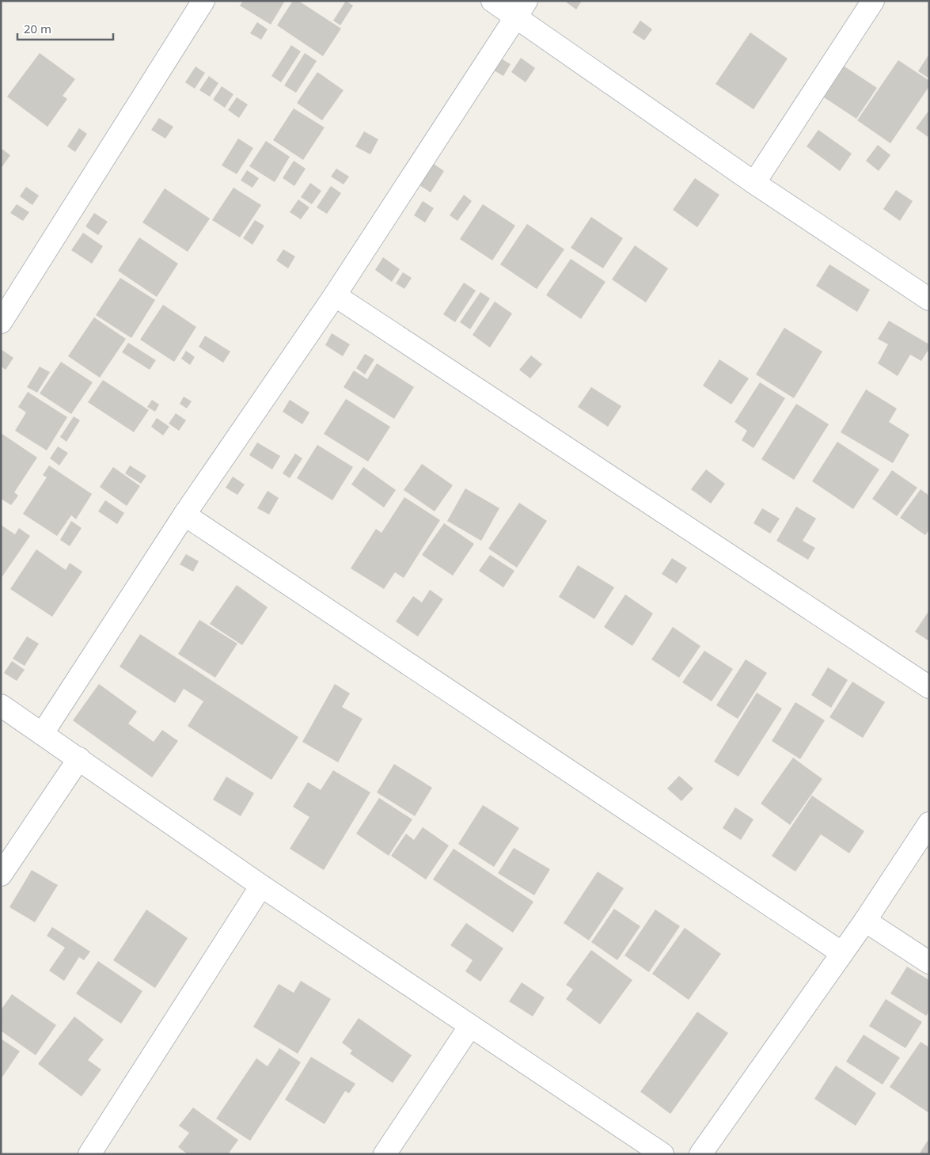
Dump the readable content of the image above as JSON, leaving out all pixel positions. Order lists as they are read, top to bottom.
{
  "scale_bar": "20 m"
}
